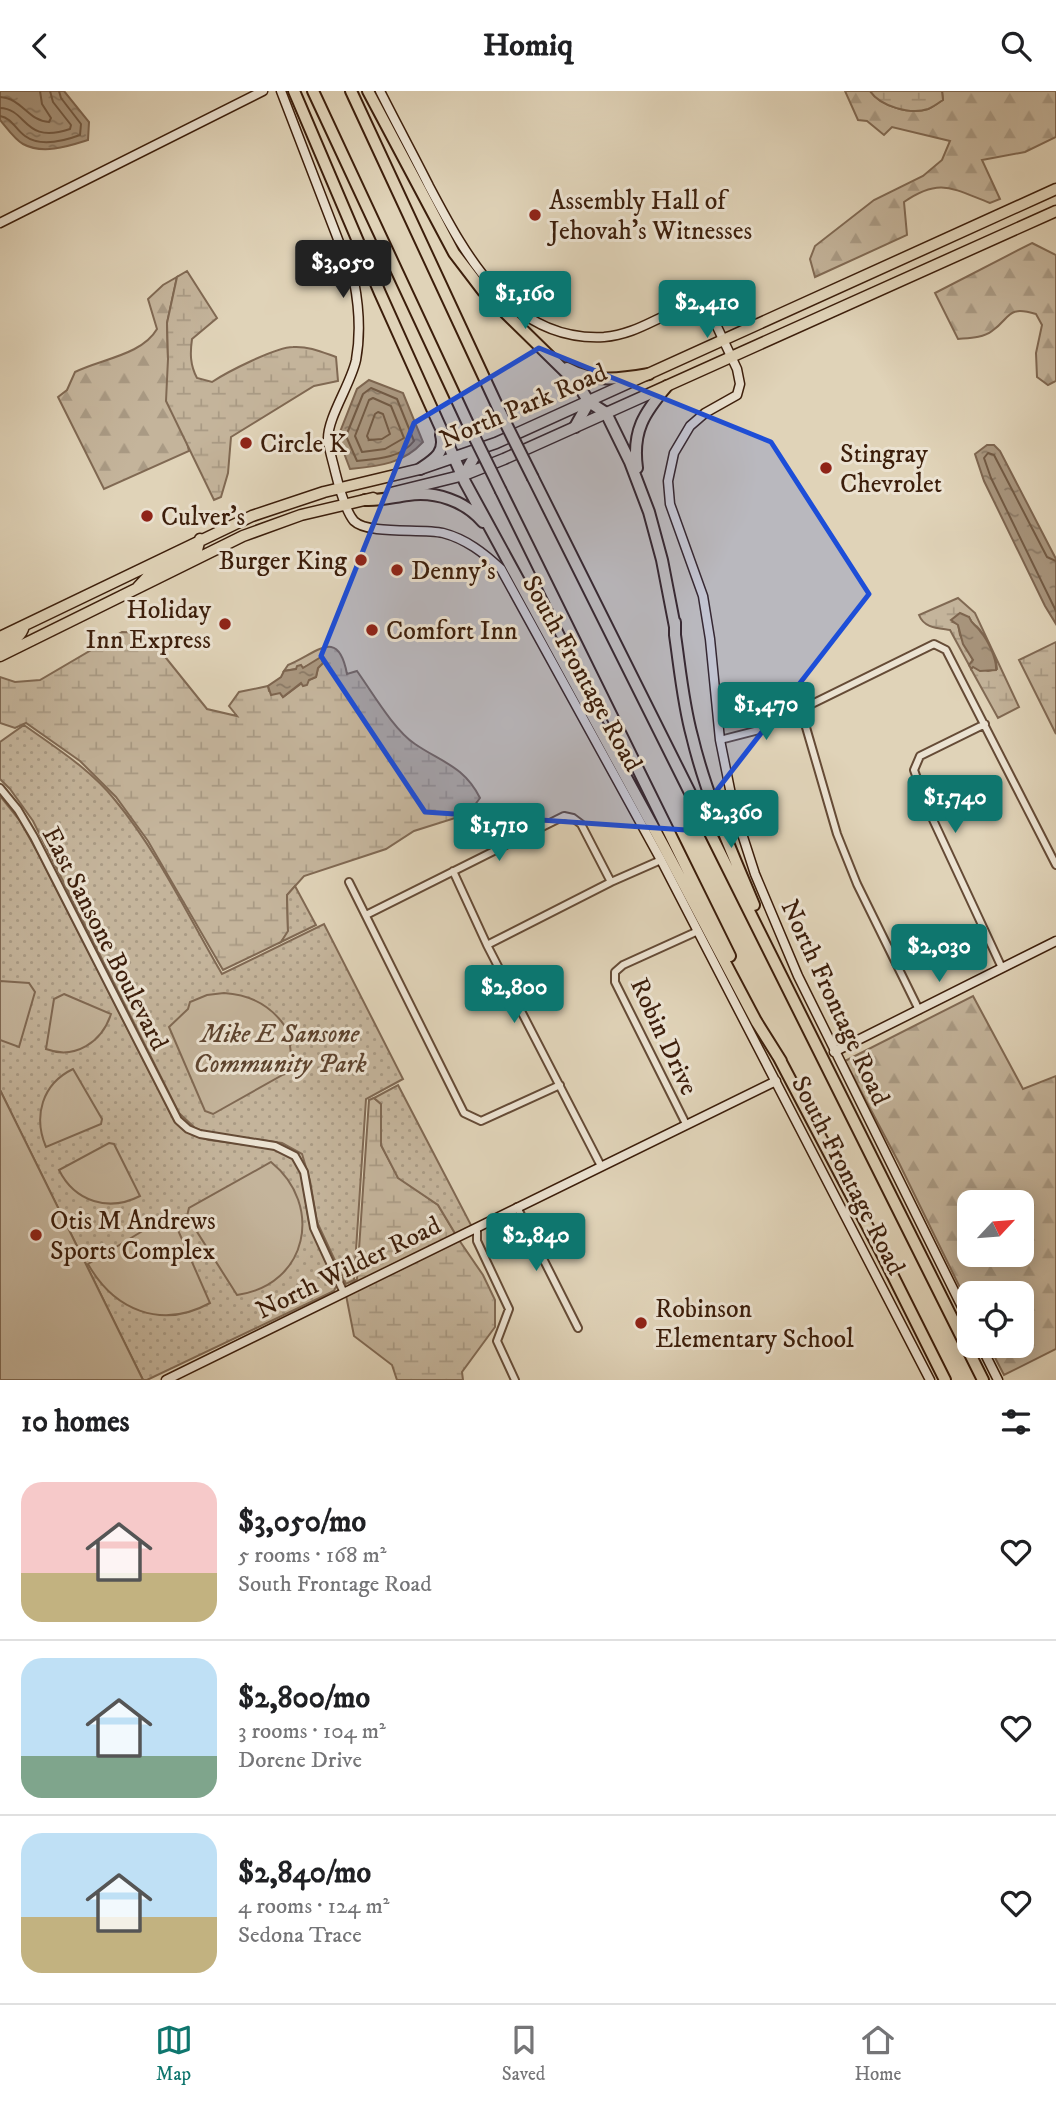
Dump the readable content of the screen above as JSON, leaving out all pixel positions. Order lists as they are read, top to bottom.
{
  "streets": {
    "main road": ["North Park Road"],
    "street": [
      "South Frontage Road",
      "East Sansone Boulevard",
      "North Frontage Road",
      "Robin Drive",
      "North Wilder Road"
    ]
  },
  "crossings": [
    ["North Park Road", "South Frontage Road"],
    ["North Park Road", "North Frontage Road"],
    ["South Frontage Road", "Robin Drive"],
    ["South Frontage Road", "North Wilder Road"],
    ["East Sansone Boulevard", "North Wilder Road"],
    ["Robin Drive", "North Wilder Road"]
  ],
  "parks": ["Mike E Sansone Community Park"],
  "places": [
    "Assembly Hall of Jehovah's Witnesses",
    "Circle K",
    "Stingray Chevrolet",
    "Culver's",
    "Burger King",
    "Denny's",
    "Holiday Inn Express",
    "Comfort Inn",
    "Otis M Andrews Sports Complex",
    "Robinson Elementary School"
  ],
  "north": "top right",
  "page": {
    "header": "Homiq",
    "price": [
      "$3,050",
      "$1,160",
      "$2,410",
      "$1,470",
      "$1,740",
      "$2,360",
      "$1,710",
      "$2,030",
      "$2,800",
      "$2,840"
    ],
    "heading": "10 homes",
    "list": [
      {
        "name": "$3,050/mo",
        "note": "5 rooms · 168 m² · South Frontage Road"
      },
      {
        "name": "$2,800/mo",
        "note": "3 rooms · 104 m² · Dorene Drive"
      },
      {
        "name": "$2,840/mo",
        "note": "4 rooms · 124 m² · Sedona Trace"
      }
    ],
    "tabs": ["Map", "Saved", "Home"]
  }
}
